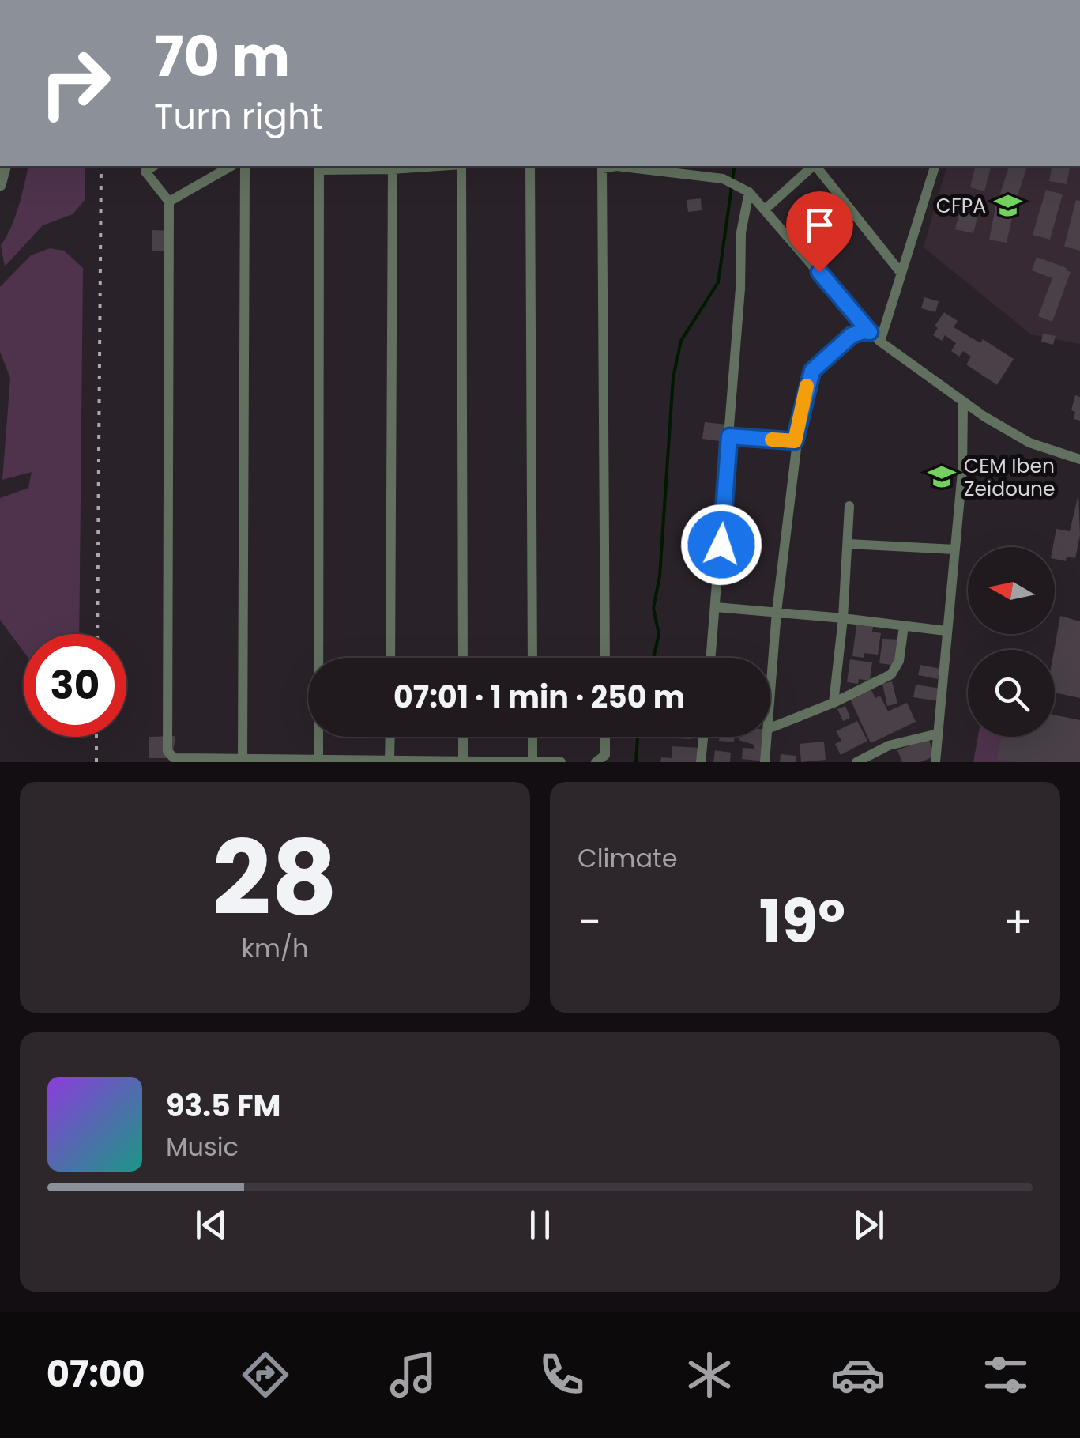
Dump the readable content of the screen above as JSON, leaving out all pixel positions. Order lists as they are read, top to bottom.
{
  "places": {
    "school or university": ["CFPA", "CEM Iben Zeidoune"]
  },
  "north": "left",
  "page": {
    "turn": ["70 m", "Turn right"],
    "limit": "30",
    "trip": "07:01 · 1 min · 250 m",
    "tile": [
      ["28", "km/h"],
      "Climate"
    ],
    "heat": ["−", "19°", "+"],
    "song": ["93.5 FM", "Music"],
    "tabs": "07:00"
  }
}
